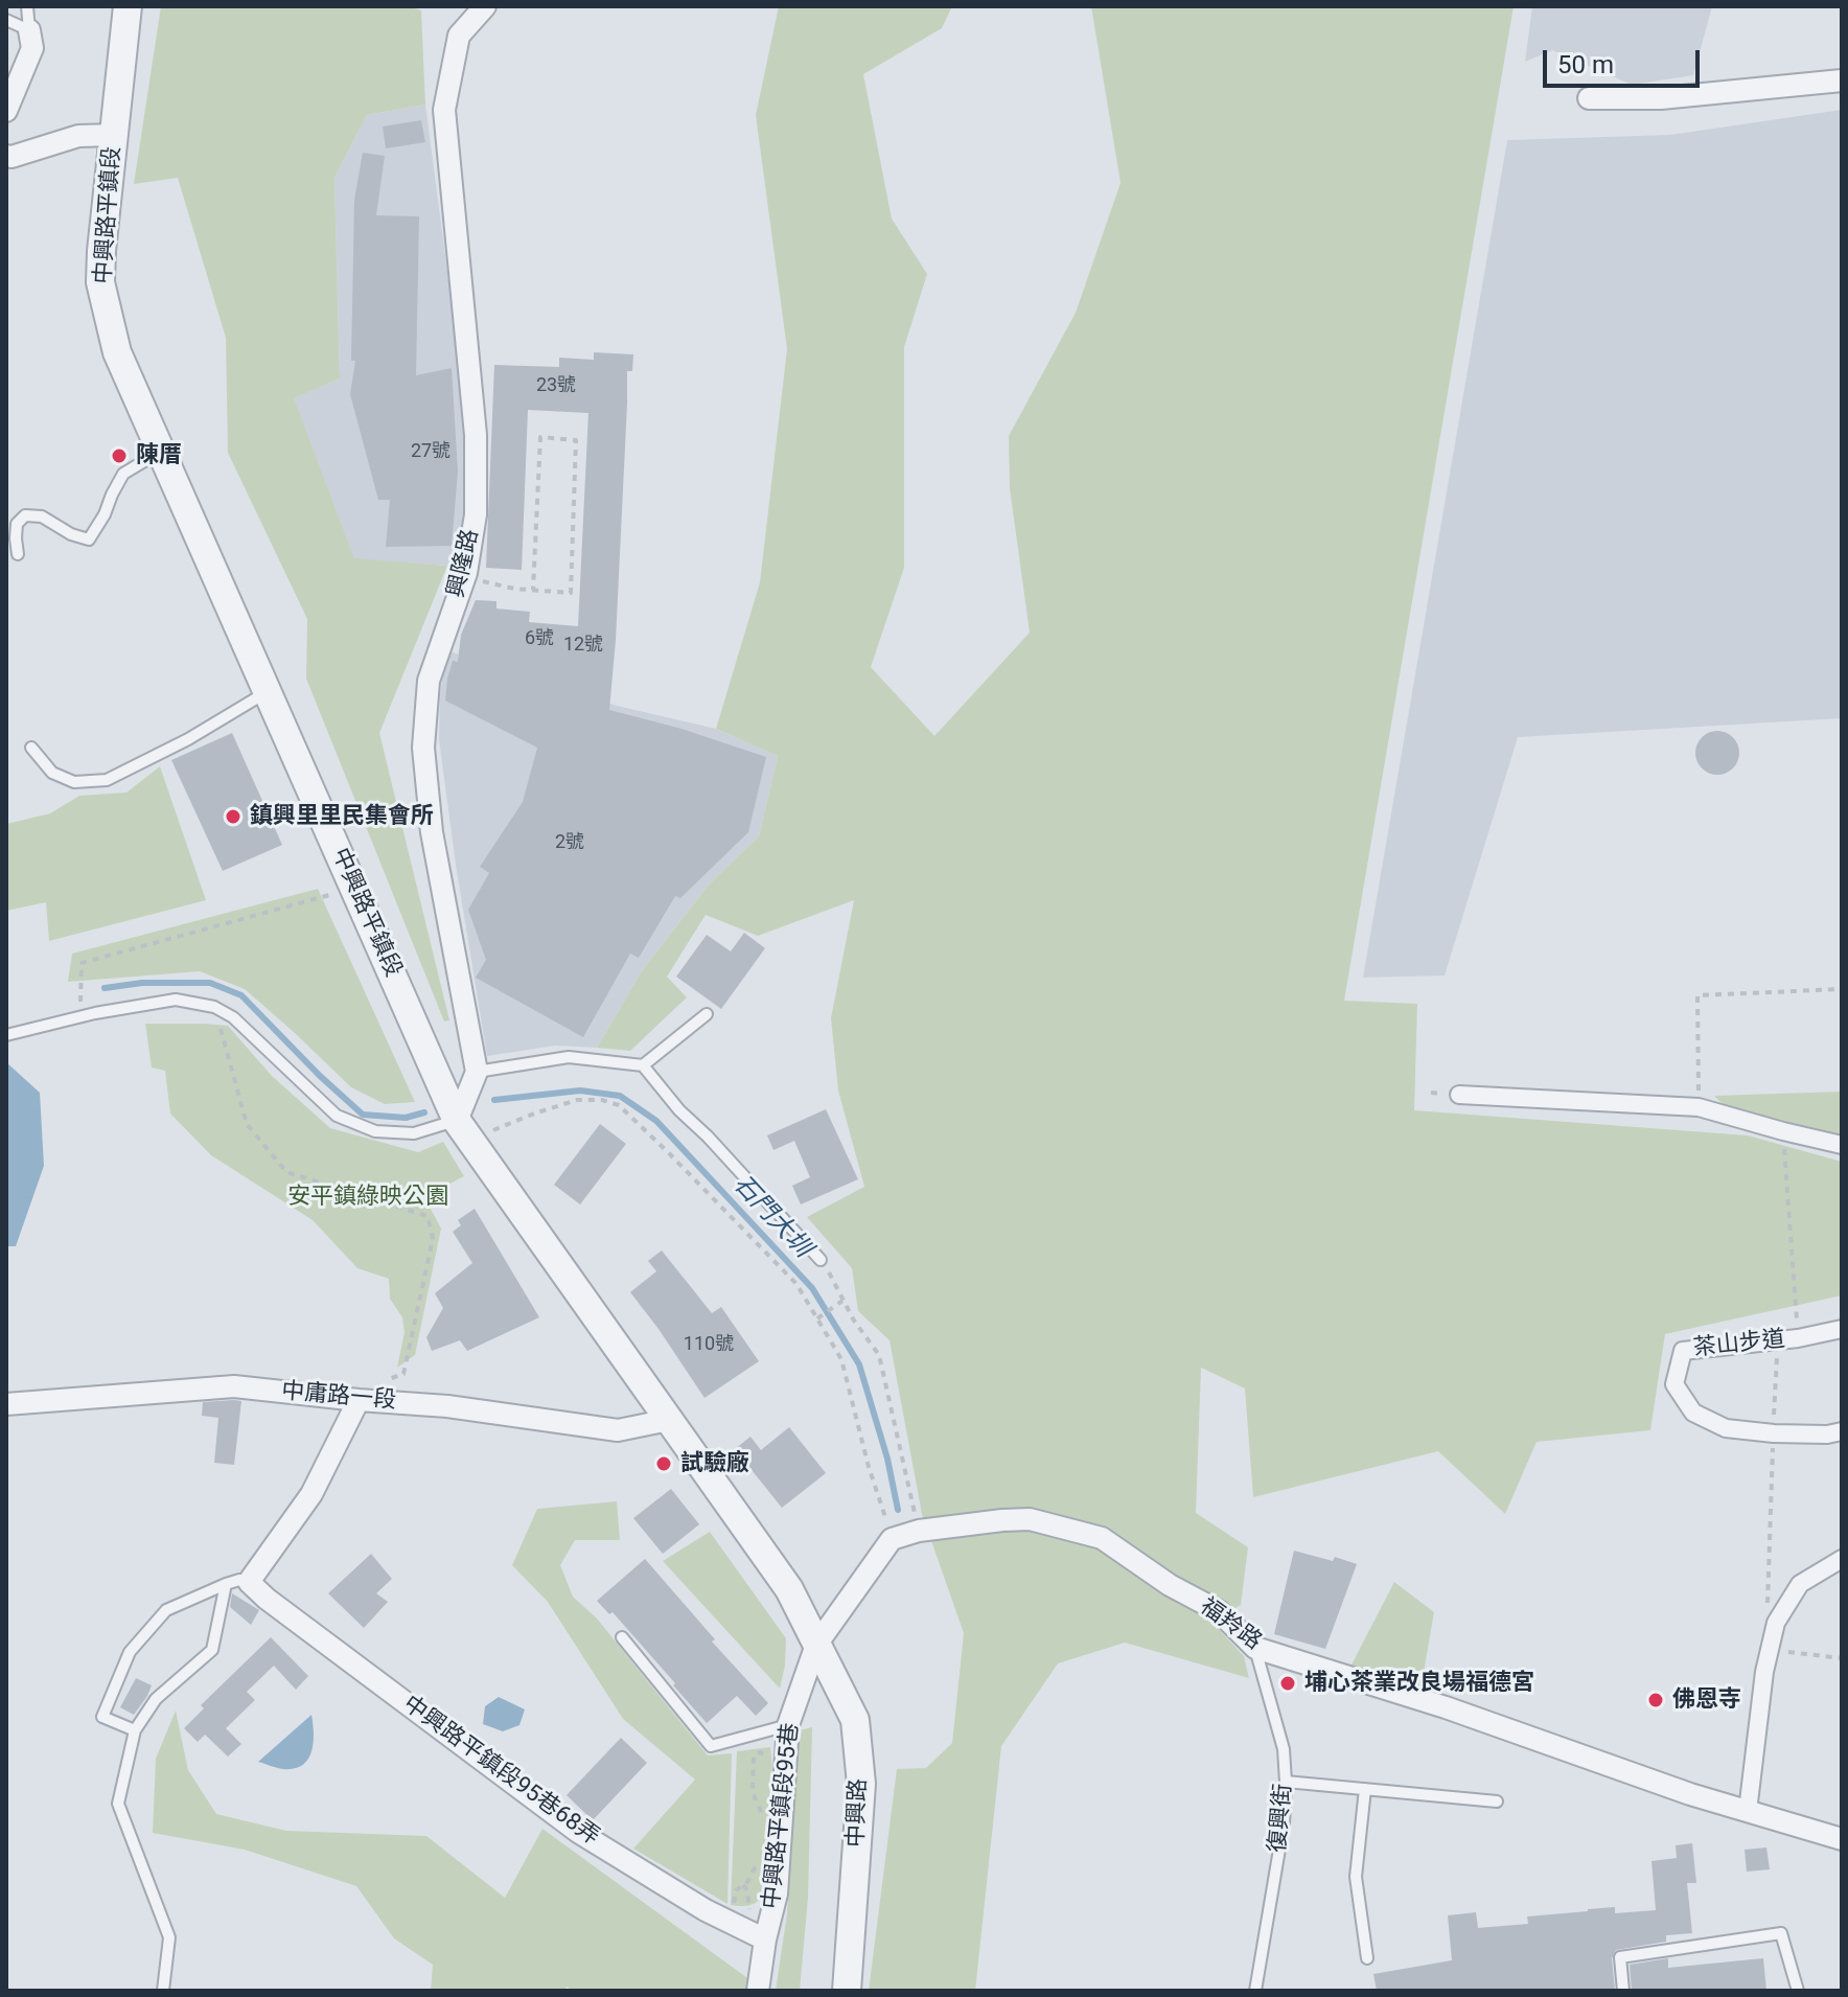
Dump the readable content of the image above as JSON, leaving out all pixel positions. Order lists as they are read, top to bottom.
{
  "streets": {
    "street": [
      "中興路平鎮段",
      "興隆路",
      "茶山步道",
      "中庸路一段",
      "福羚路",
      "中興路平鎮段95巷68弄",
      "中興路",
      "中興路平鎮段95巷"
    ],
    "lane": ["復興街"]
  },
  "crossings": [
    ["中興路平鎮段", "中庸路一段"],
    ["中興路平鎮段", "中興路"],
    ["中興路平鎮段", "中興路平鎮段95巷"],
    ["福羚路", "復興街"],
    ["中興路平鎮段95巷68弄", "中興路平鎮段95巷"],
    ["中興路", "中興路平鎮段95巷"]
  ],
  "water": ["石門大圳"],
  "parks": ["安平鎮綠映公園"],
  "places": [
    "陳厝",
    "鎮興里里民集會所",
    "試驗廠",
    "埔心茶業改良場福德宮",
    "佛恩寺"
  ],
  "house_numbers": [
    "23號",
    "27號",
    "6號",
    "12號",
    "2號",
    "110號"
  ],
  "scale_bar": "50 m"
}
